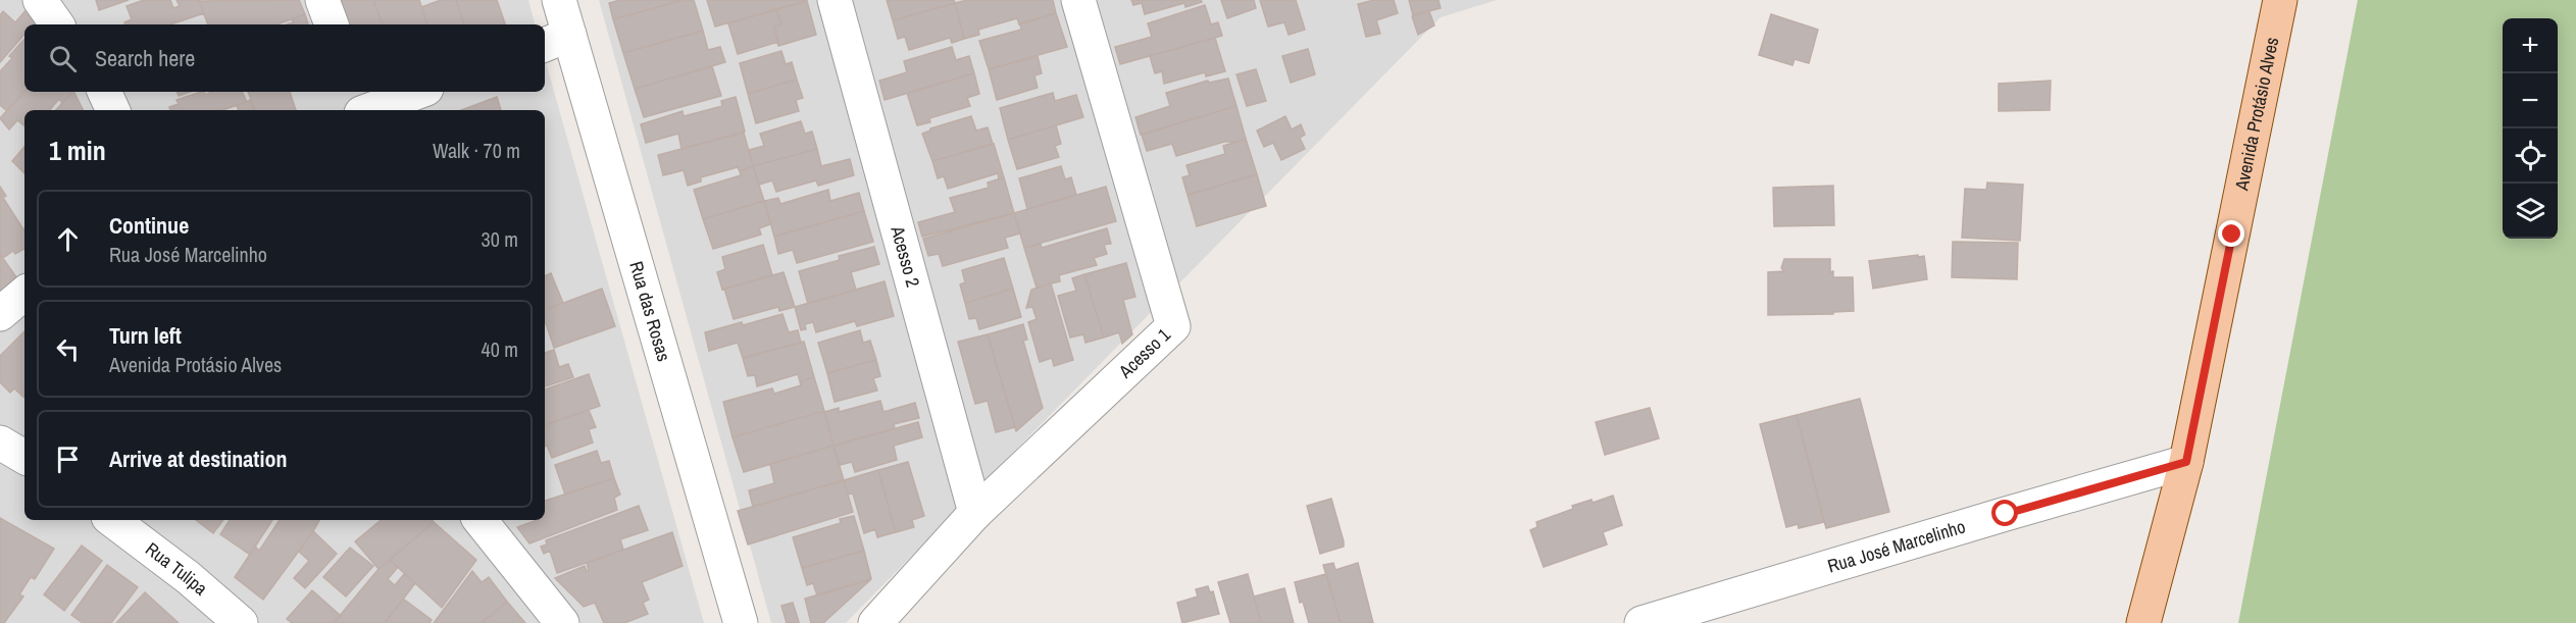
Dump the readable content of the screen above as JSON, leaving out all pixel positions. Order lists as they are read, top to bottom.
{
  "streets": {
    "main road": ["Avenida Protásio Alves"],
    "street": [
      "Acesso 2",
      "Rua das Rosas",
      "Acesso 1",
      "Rua José Marcelinho",
      "Rua Tulipa"
    ]
  },
  "crossings": [
    ["Avenida Protásio Alves", "Rua José Marcelinho"],
    ["Acesso 2", "Acesso 1"]
  ],
  "page": {
    "map_buttons": ["+", "−"],
    "search": "Search here",
    "heading": ["1 min", "Walk · 70 m"],
    "list": [
      ["Continue", "Rua José Marcelinho", "30 m"],
      ["Turn left", "Avenida Protásio Alves", "40 m"],
      "Arrive at destination"
    ]
  }
}
